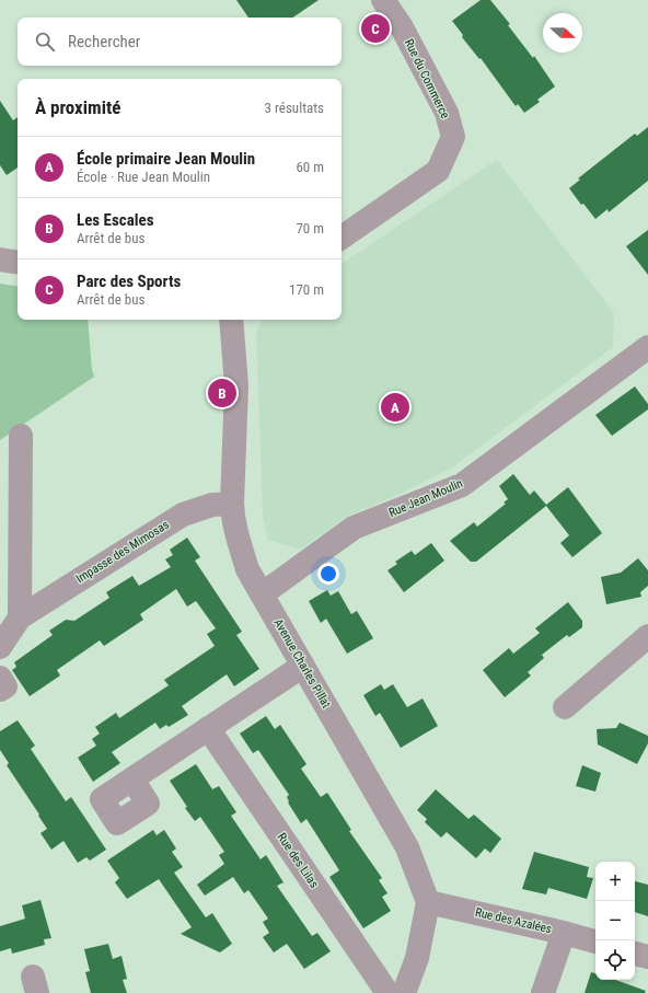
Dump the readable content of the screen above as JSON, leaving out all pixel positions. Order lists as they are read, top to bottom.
{
  "streets": {
    "street": [
      "Rue du Commerce",
      "Rue Jean Moulin",
      "Impasse des Mimosas",
      "Avenue Charles Pillat",
      "Rue des Lilas",
      "Rue des Azalées"
    ]
  },
  "crossings": [
    ["Rue Jean Moulin", "Avenue Charles Pillat"],
    ["Impasse des Mimosas", "Avenue Charles Pillat"],
    ["Avenue Charles Pillat", "Rue des Azalées"]
  ],
  "north": "right",
  "page": {
    "pins": ["C", "B", "A"],
    "search": "Rechercher",
    "heading": ["À proximité", "3 résultats"],
    "list": [
      {
        "mark": "A",
        "name": "École primaire Jean Moulin",
        "note": "École · Rue Jean Moulin",
        "value": "60 m"
      },
      {
        "mark": "B",
        "name": "Les Escales",
        "note": "Arrêt de bus",
        "value": "70 m"
      },
      {
        "mark": "C",
        "name": "Parc des Sports",
        "note": "Arrêt de bus",
        "value": "170 m"
      }
    ],
    "map_buttons": ["+", "−"]
  }
}
